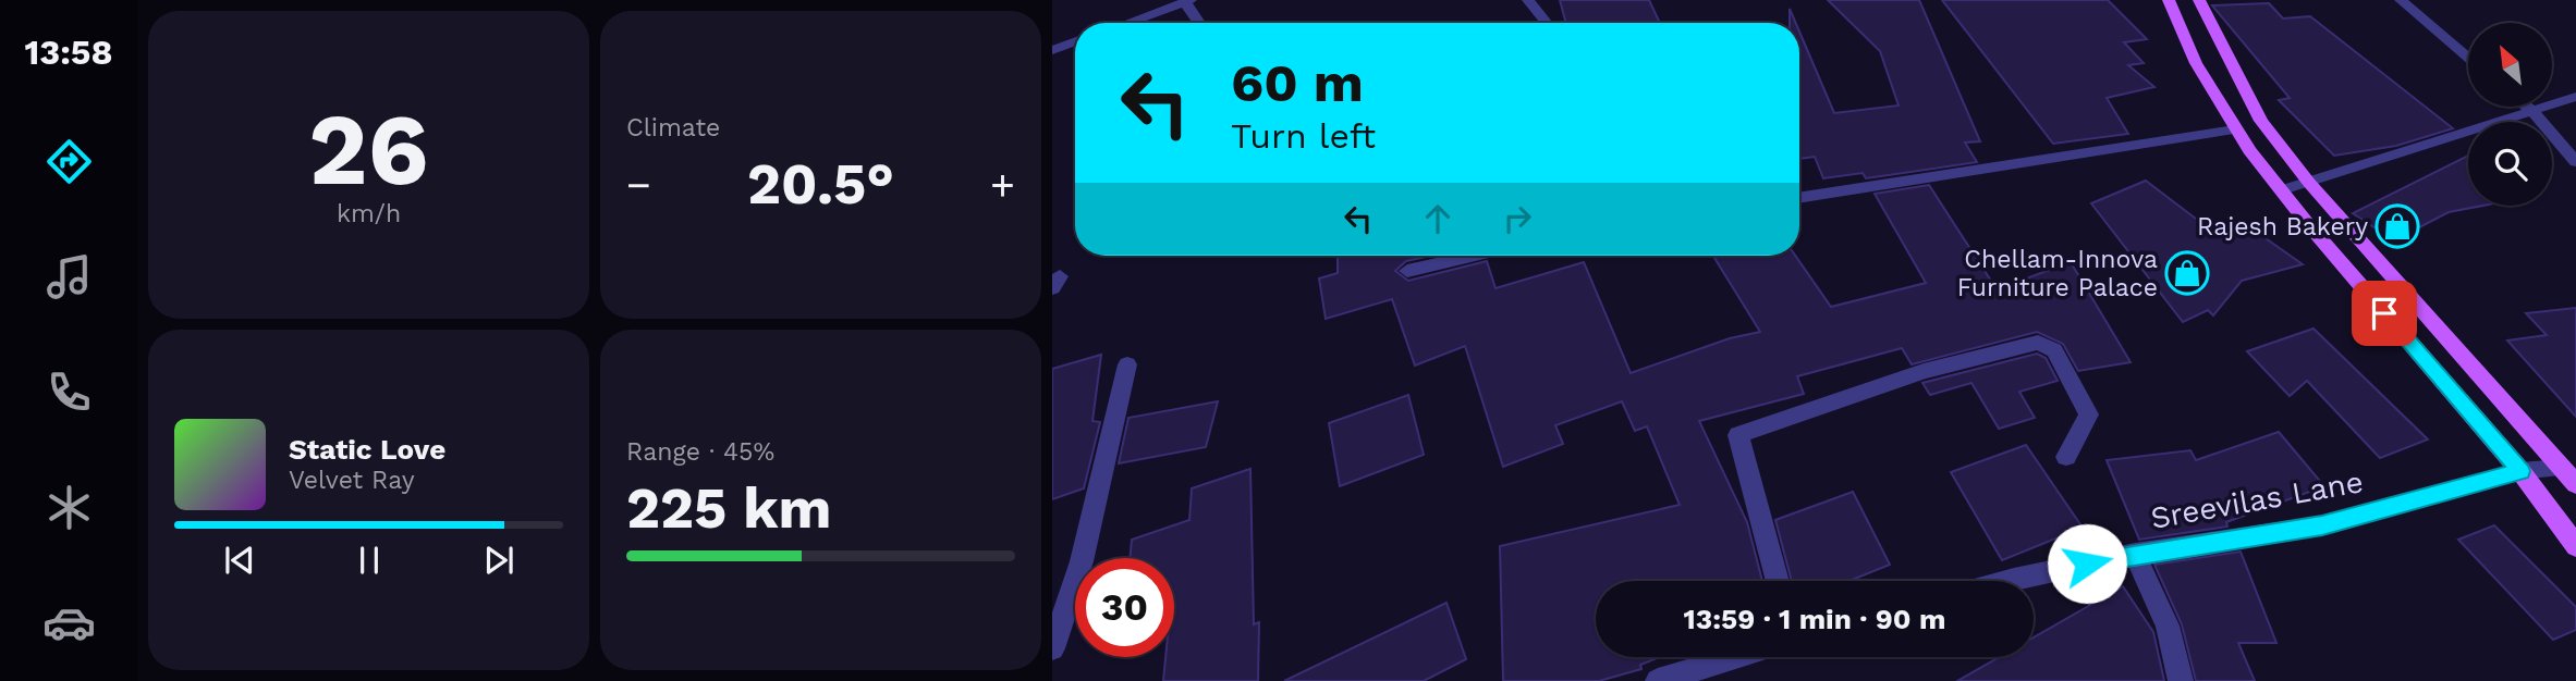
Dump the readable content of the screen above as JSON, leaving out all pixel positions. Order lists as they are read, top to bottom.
{
  "streets": {
    "street": ["Sreevilas Lane"]
  },
  "places": {
    "shop": ["Rajesh Bakery", "Chellam-Innova Furniture Palace"]
  },
  "north": "top left",
  "page": {
    "tabs": "13:58",
    "tile": [
      ["26", "km/h"],
      "Climate",
      ["Range · 45%", "225 km"]
    ],
    "turn": ["60 m", "Turn left"],
    "heat": ["−", "20.5°", "+"],
    "song": ["Static Love", "Velvet Ray"],
    "limit": "30",
    "trip": "13:59 · 1 min · 90 m"
  }
}
